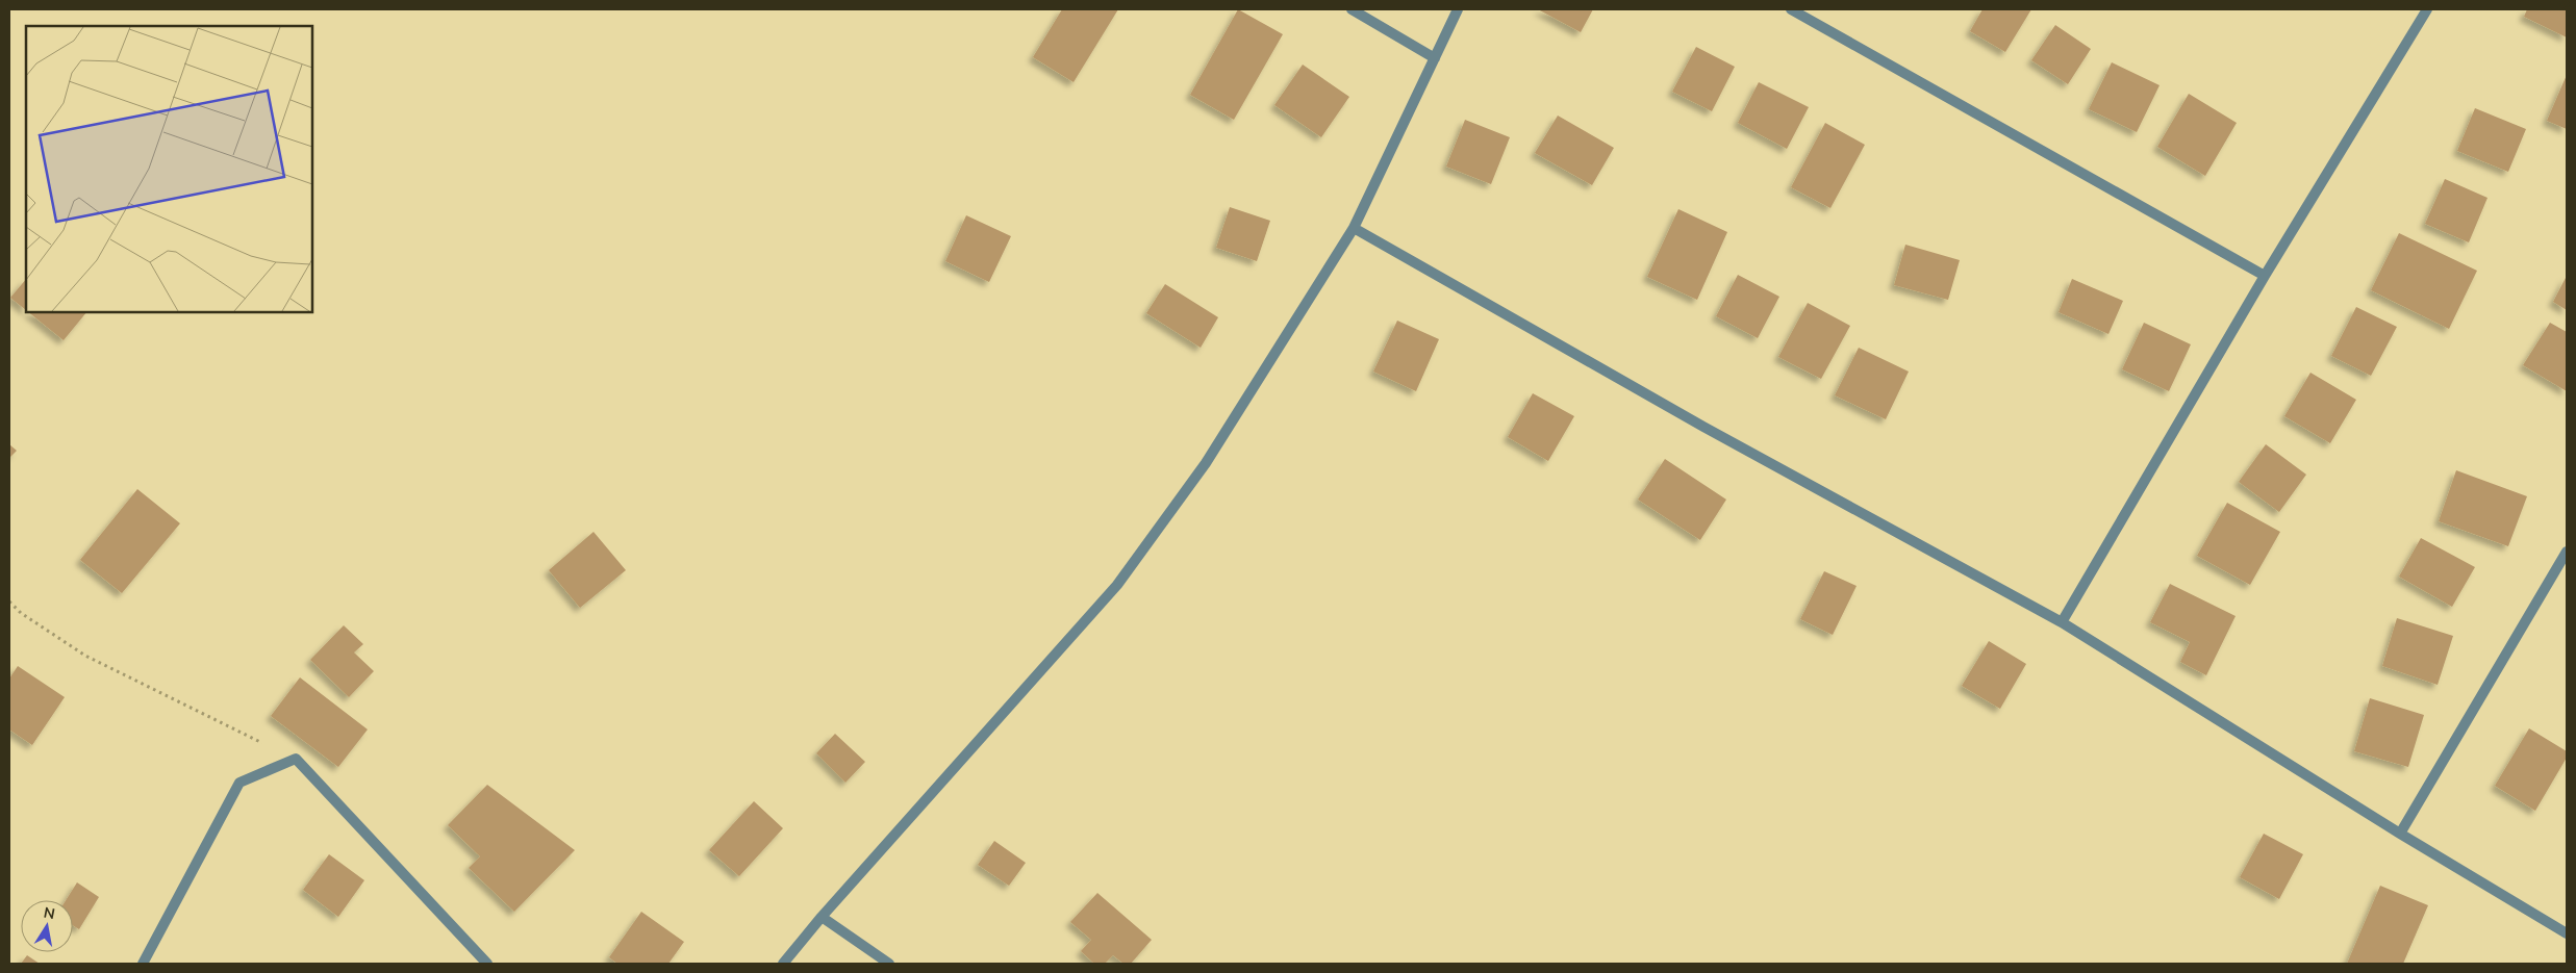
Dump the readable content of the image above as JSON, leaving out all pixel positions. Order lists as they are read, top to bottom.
{
  "north": "top"
}
